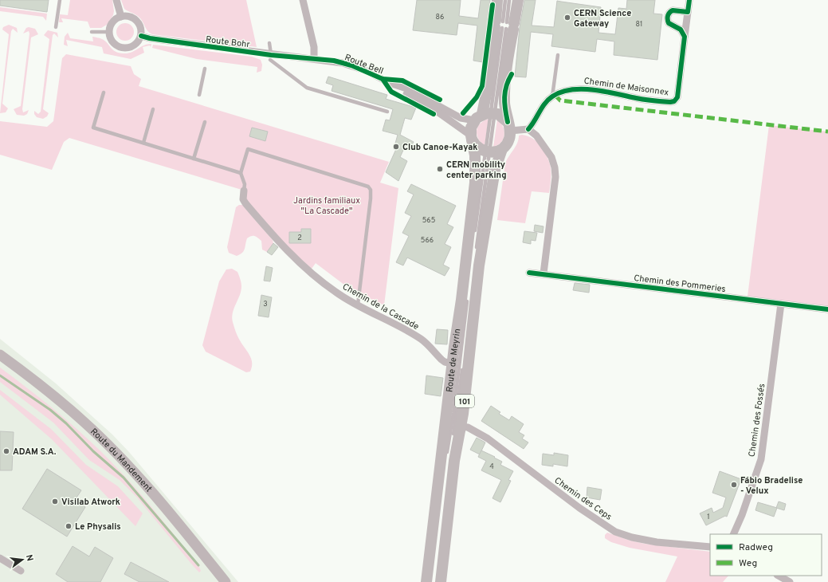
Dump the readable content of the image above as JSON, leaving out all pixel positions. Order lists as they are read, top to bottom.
{
  "streets": {
    "main road": ["Route de Meyrin", "101", "Route du Mandement"],
    "street": [
      "Route Bohr",
      "Route Bell",
      "Chemin de Maisonnex",
      "Chemin des Pommeries",
      "Chemin de la Cascade",
      "Chemin des Fossés",
      "Chemin des Ceps"
    ]
  },
  "crossings": [
    ["Route Bohr", "Route Bell"],
    ["Route Bell", "Route de Meyrin"],
    ["Chemin des Pommeries", "Chemin des Fossés"],
    ["Chemin de la Cascade", "Route de Meyrin"],
    ["Route de Meyrin", "Chemin des Ceps"]
  ],
  "parks": ["Jardins familiaux \"La Cascade\""],
  "places": [
    "CERN Science Gateway",
    "Club Canoe-Kayak",
    "CERN mobility center parking",
    "ADAM S.A.",
    "Fábio Bradelise - Velux",
    "Visilab Atwork",
    "Le Physalis"
  ],
  "house_numbers": [
    "86",
    "81",
    "565",
    "2",
    "566",
    "3",
    "4",
    "1"
  ],
  "legend": ["Radweg", "Weg"],
  "north": "right"
}
